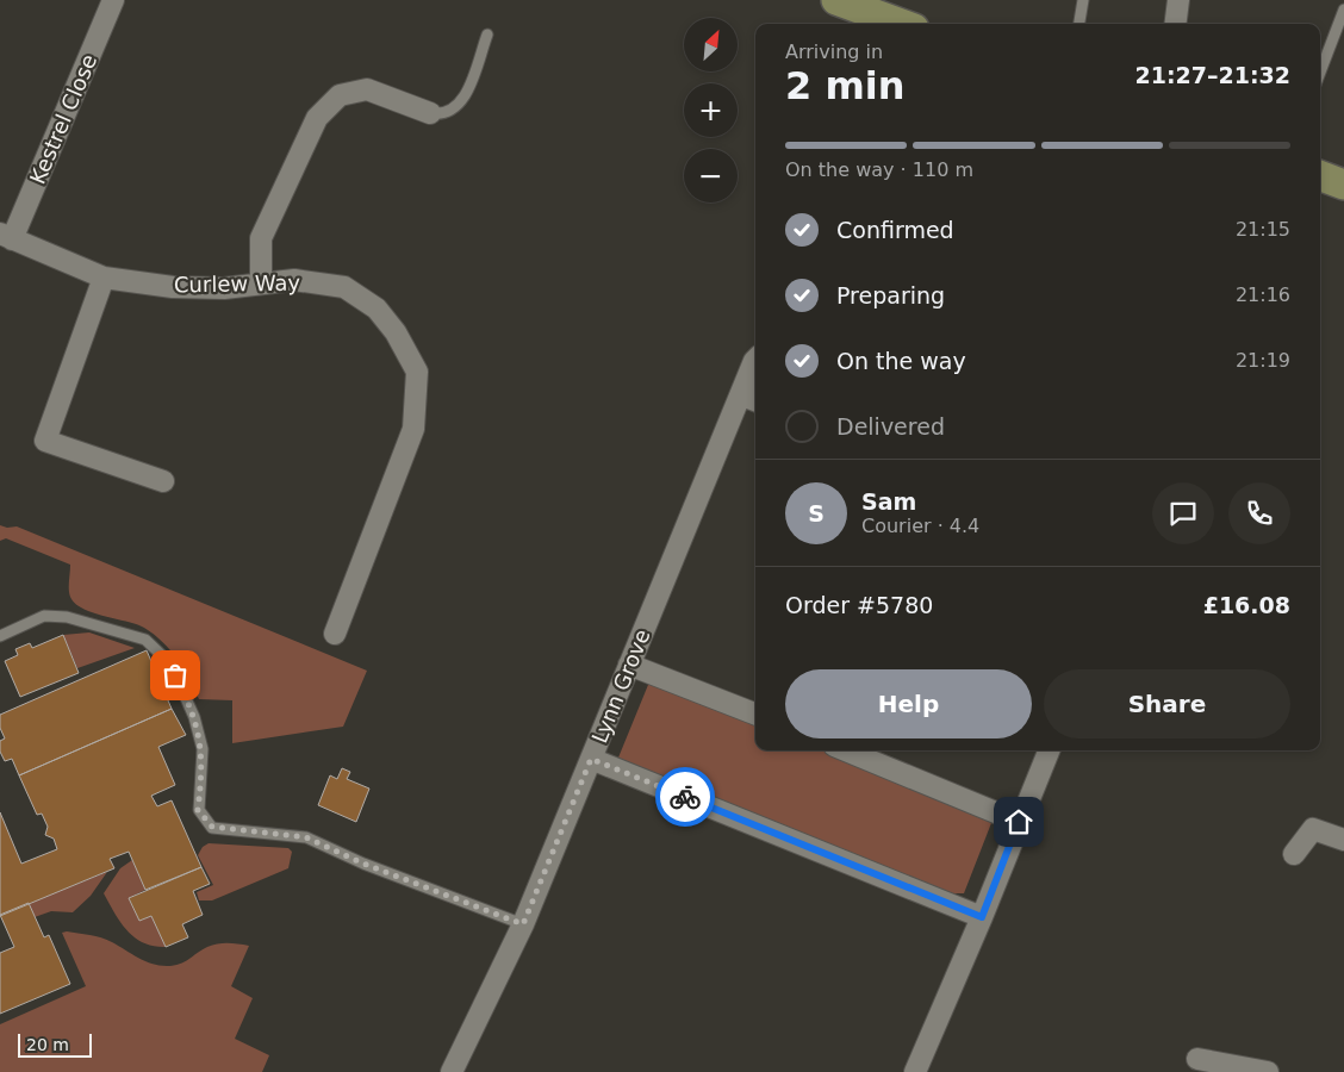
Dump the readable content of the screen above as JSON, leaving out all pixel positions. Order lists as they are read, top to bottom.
{
  "streets": {
    "street": ["Kestrel Close", "Curlew Way", "Lynn Grove"]
  },
  "crossings": [
    ["Kestrel Close", "Curlew Way"]
  ],
  "scale_bar": "20 m",
  "north": "top right",
  "page": {
    "map_buttons": ["+", "−"],
    "heading": ["2 min", "Arriving in", "21:27–21:32"],
    "panel": [
      "Sam",
      "Courier · 4.4",
      "Order #5780",
      "£16.08"
    ],
    "bar": "On the way · 110 m",
    "list": [
      ["Confirmed", "21:15"],
      ["Preparing", "21:16"],
      ["On the way", "21:19"],
      "Delivered"
    ],
    "round": "S",
    "buttons": ["Help", "Share"],
    "scale": "20 m"
  }
}
